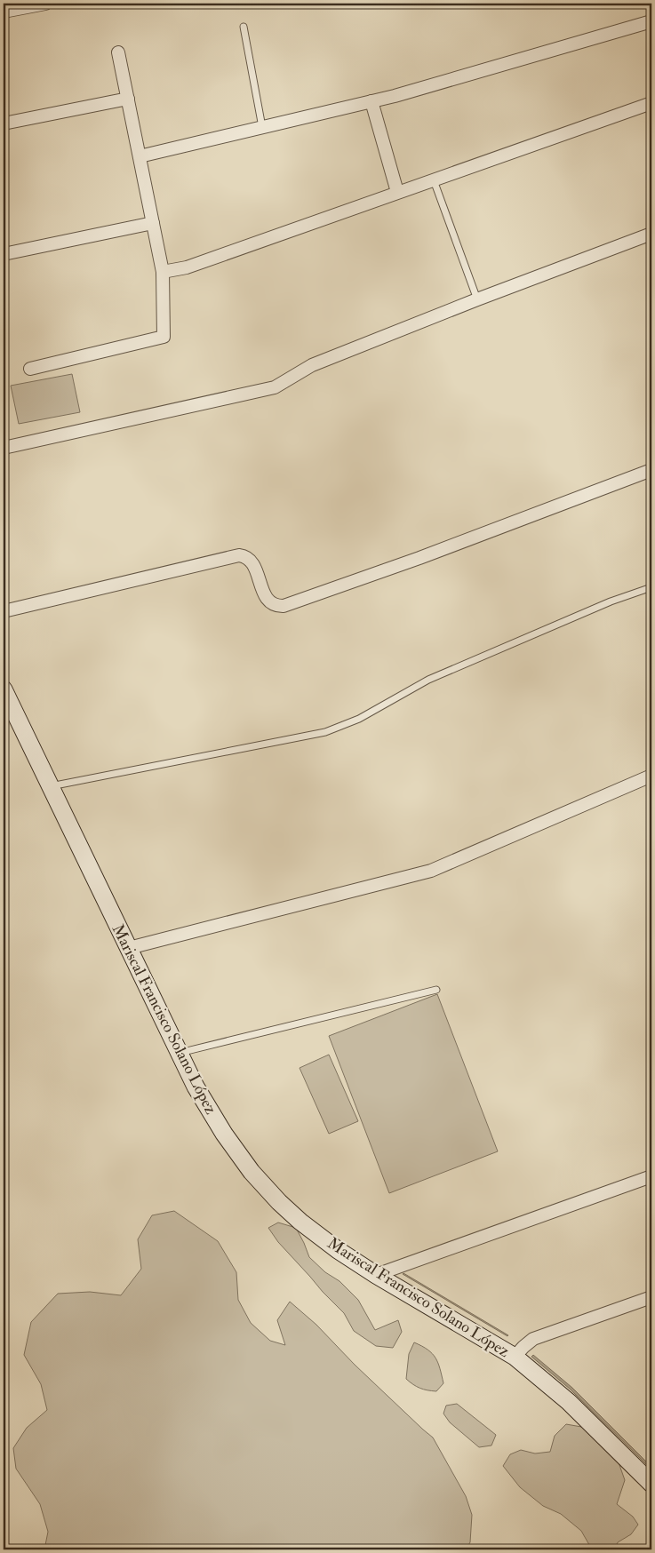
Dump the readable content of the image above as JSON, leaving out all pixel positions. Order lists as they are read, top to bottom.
{
  "streets": {
    "street": ["Mariscal Francisco Solano López"]
  }
}
